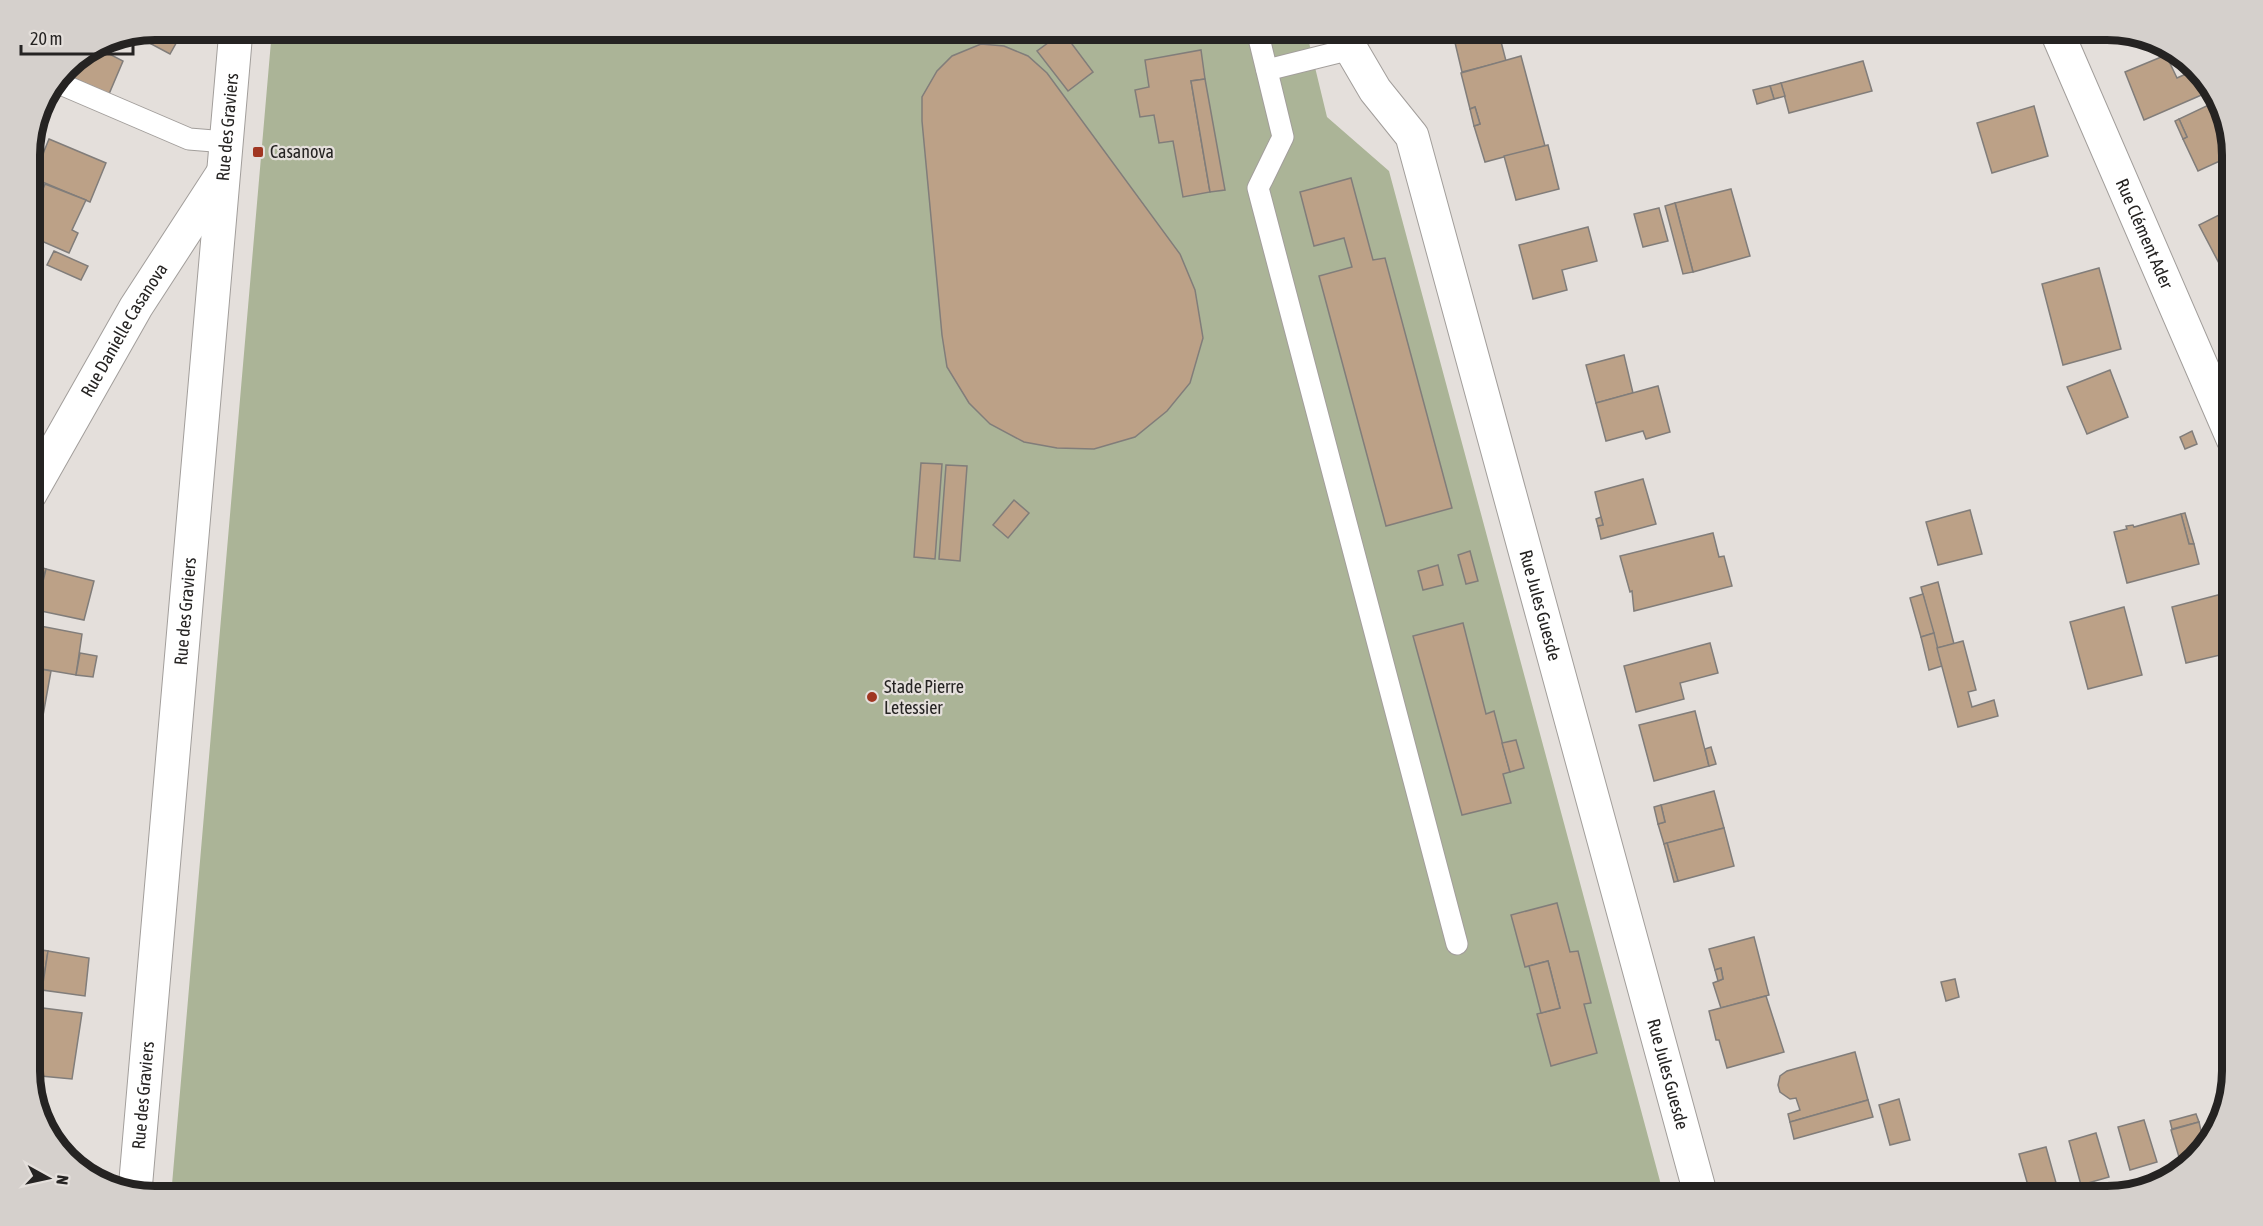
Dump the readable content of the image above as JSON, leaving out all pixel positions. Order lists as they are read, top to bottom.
{
  "streets": {
    "street": [
      "Rue des Graviers",
      "Rue Clément Ader",
      "Rue Danielle Casanova",
      "Rue Jules Guesde"
    ]
  },
  "crossings": [
    ["Rue des Graviers", "Rue Danielle Casanova"]
  ],
  "places": {
    "transit": ["Casanova"],
    "other": ["Stade Pierre Letessier"]
  },
  "scale_bar": "20 m",
  "north": "right"
}
